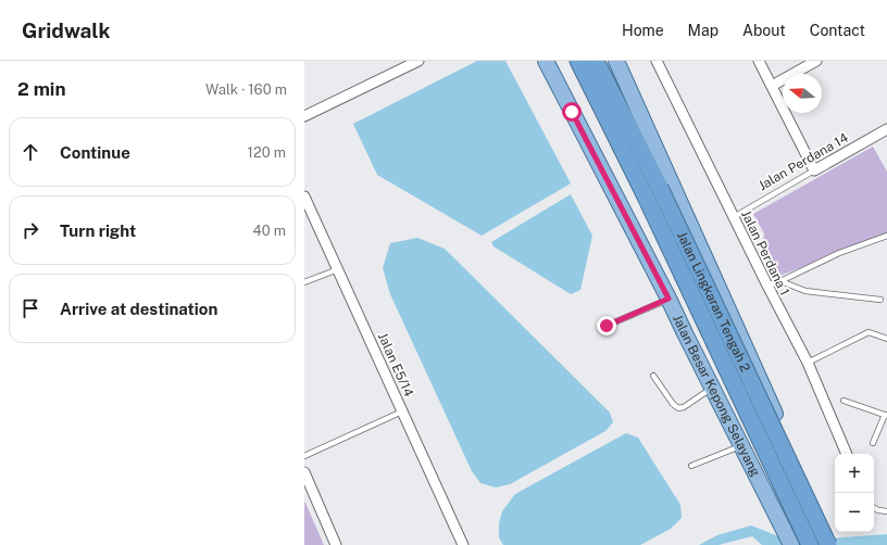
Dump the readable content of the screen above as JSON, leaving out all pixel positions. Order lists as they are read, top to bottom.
{
  "streets": {
    "highway": ["Jalan Lingkaran Tengah 2"],
    "main road": ["Jalan Besar Kepong Selayang"],
    "street": ["Jalan Perdana 14", "Jalan Perdana 1", "Jalan E5/14"]
  },
  "crossings": [
    ["Jalan Perdana 14", "Jalan Perdana 1"]
  ],
  "north": "left",
  "page": {
    "header": "Gridwalk",
    "nav": [
      "Home",
      "Map",
      "About",
      "Contact"
    ],
    "heading": ["2 min", "Walk · 160 m"],
    "list": [
      ["Continue", "120 m"],
      ["Turn right", "40 m"],
      "Arrive at destination"
    ],
    "map_buttons": ["+", "−"]
  }
}
